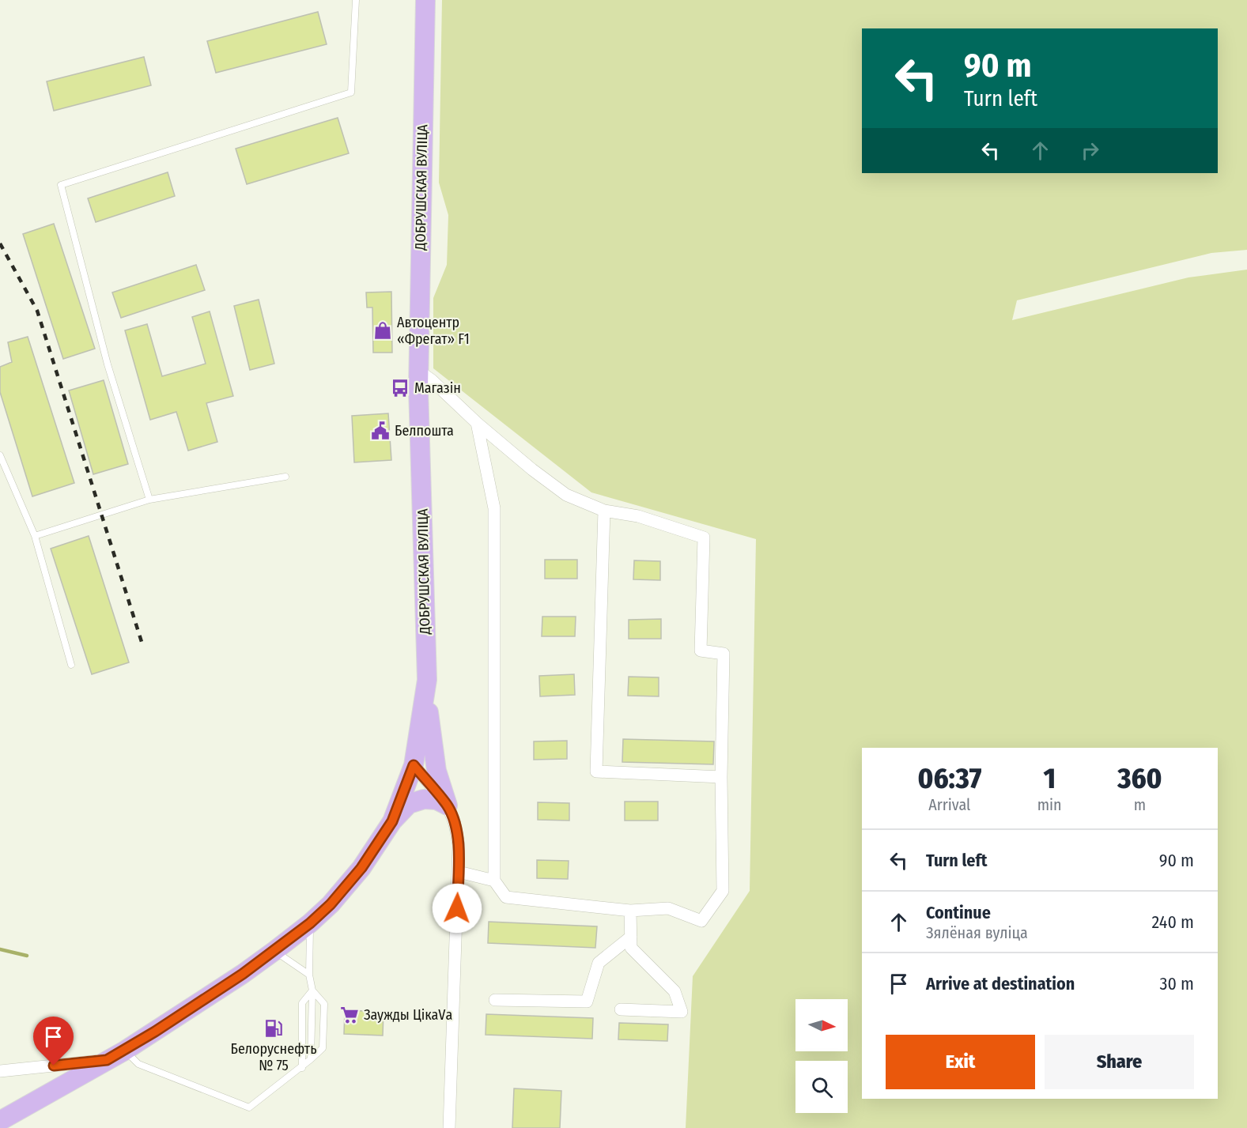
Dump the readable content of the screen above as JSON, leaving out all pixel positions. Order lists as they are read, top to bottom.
{
  "streets": {
    "main road": ["ДОБРУШСКАЯ ВУЛІЦА"]
  },
  "places": {
    "shop": ["Автоцентр «Фрегат» F1"],
    "bus stop": ["Магазін"],
    "public building": ["Белпошта"],
    "supermarket": ["Заужды ЦікаVа"],
    "fuel station": ["Белоруснефть № 75"]
  },
  "north": "right",
  "page": {
    "turn": ["90 m", "Turn left"],
    "eta": [
      "06:37",
      "Arrival",
      "1",
      "min",
      "360",
      "m"
    ],
    "list": [
      {
        "name": "Turn left",
        "value": "90 m"
      },
      {
        "name": "Continue",
        "note": "Зялёная вуліца",
        "value": "240 m"
      },
      {
        "name": "Arrive at destination",
        "value": "30 m"
      }
    ],
    "buttons": ["Exit", "Share"]
  }
}
